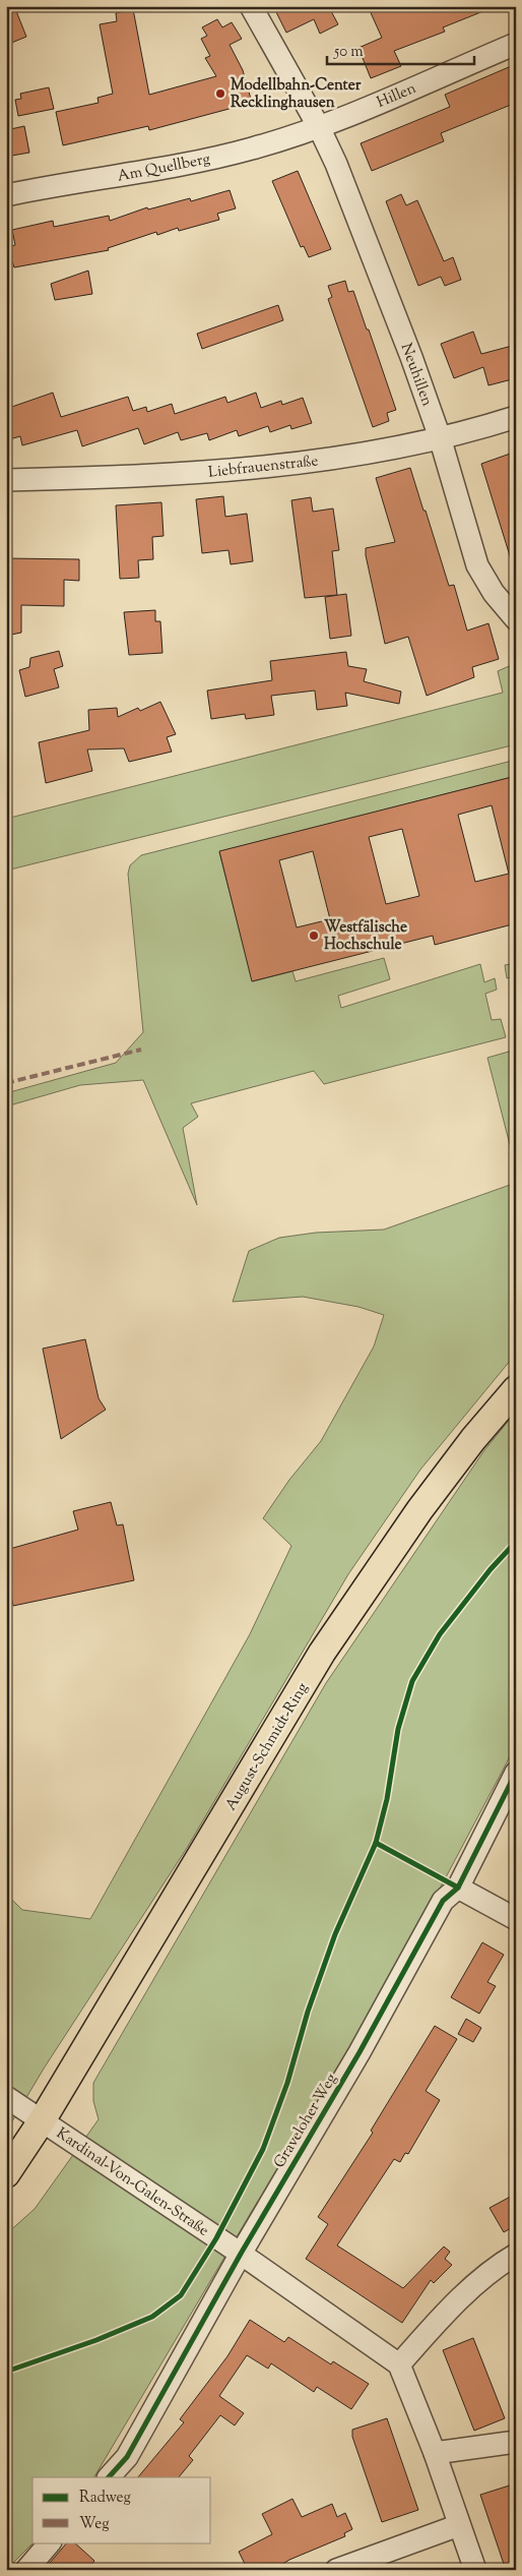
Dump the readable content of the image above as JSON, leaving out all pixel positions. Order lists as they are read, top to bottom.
{
  "streets": {
    "main road": ["August-Schmidt-Ring"],
    "street": [
      "Hillen",
      "Am Quellberg",
      "Neuhillen",
      "Liebfrauenstraße",
      "Graveloher Weg",
      "Kardinal-Von-Galen-Straße"
    ]
  },
  "crossings": [
    ["Hillen", "Am Quellberg"],
    ["Hillen", "Neuhillen"],
    ["Am Quellberg", "Neuhillen"],
    ["Neuhillen", "Liebfrauenstraße"],
    ["August-Schmidt-Ring", "Kardinal-Von-Galen-Straße"],
    ["Graveloher Weg", "Kardinal-Von-Galen-Straße"]
  ],
  "places": ["Modellbahn-Center Recklinghausen", "Westfälische Hochschule"],
  "legend": ["Radweg", "Weg"],
  "scale_bar": "50 m"
}
